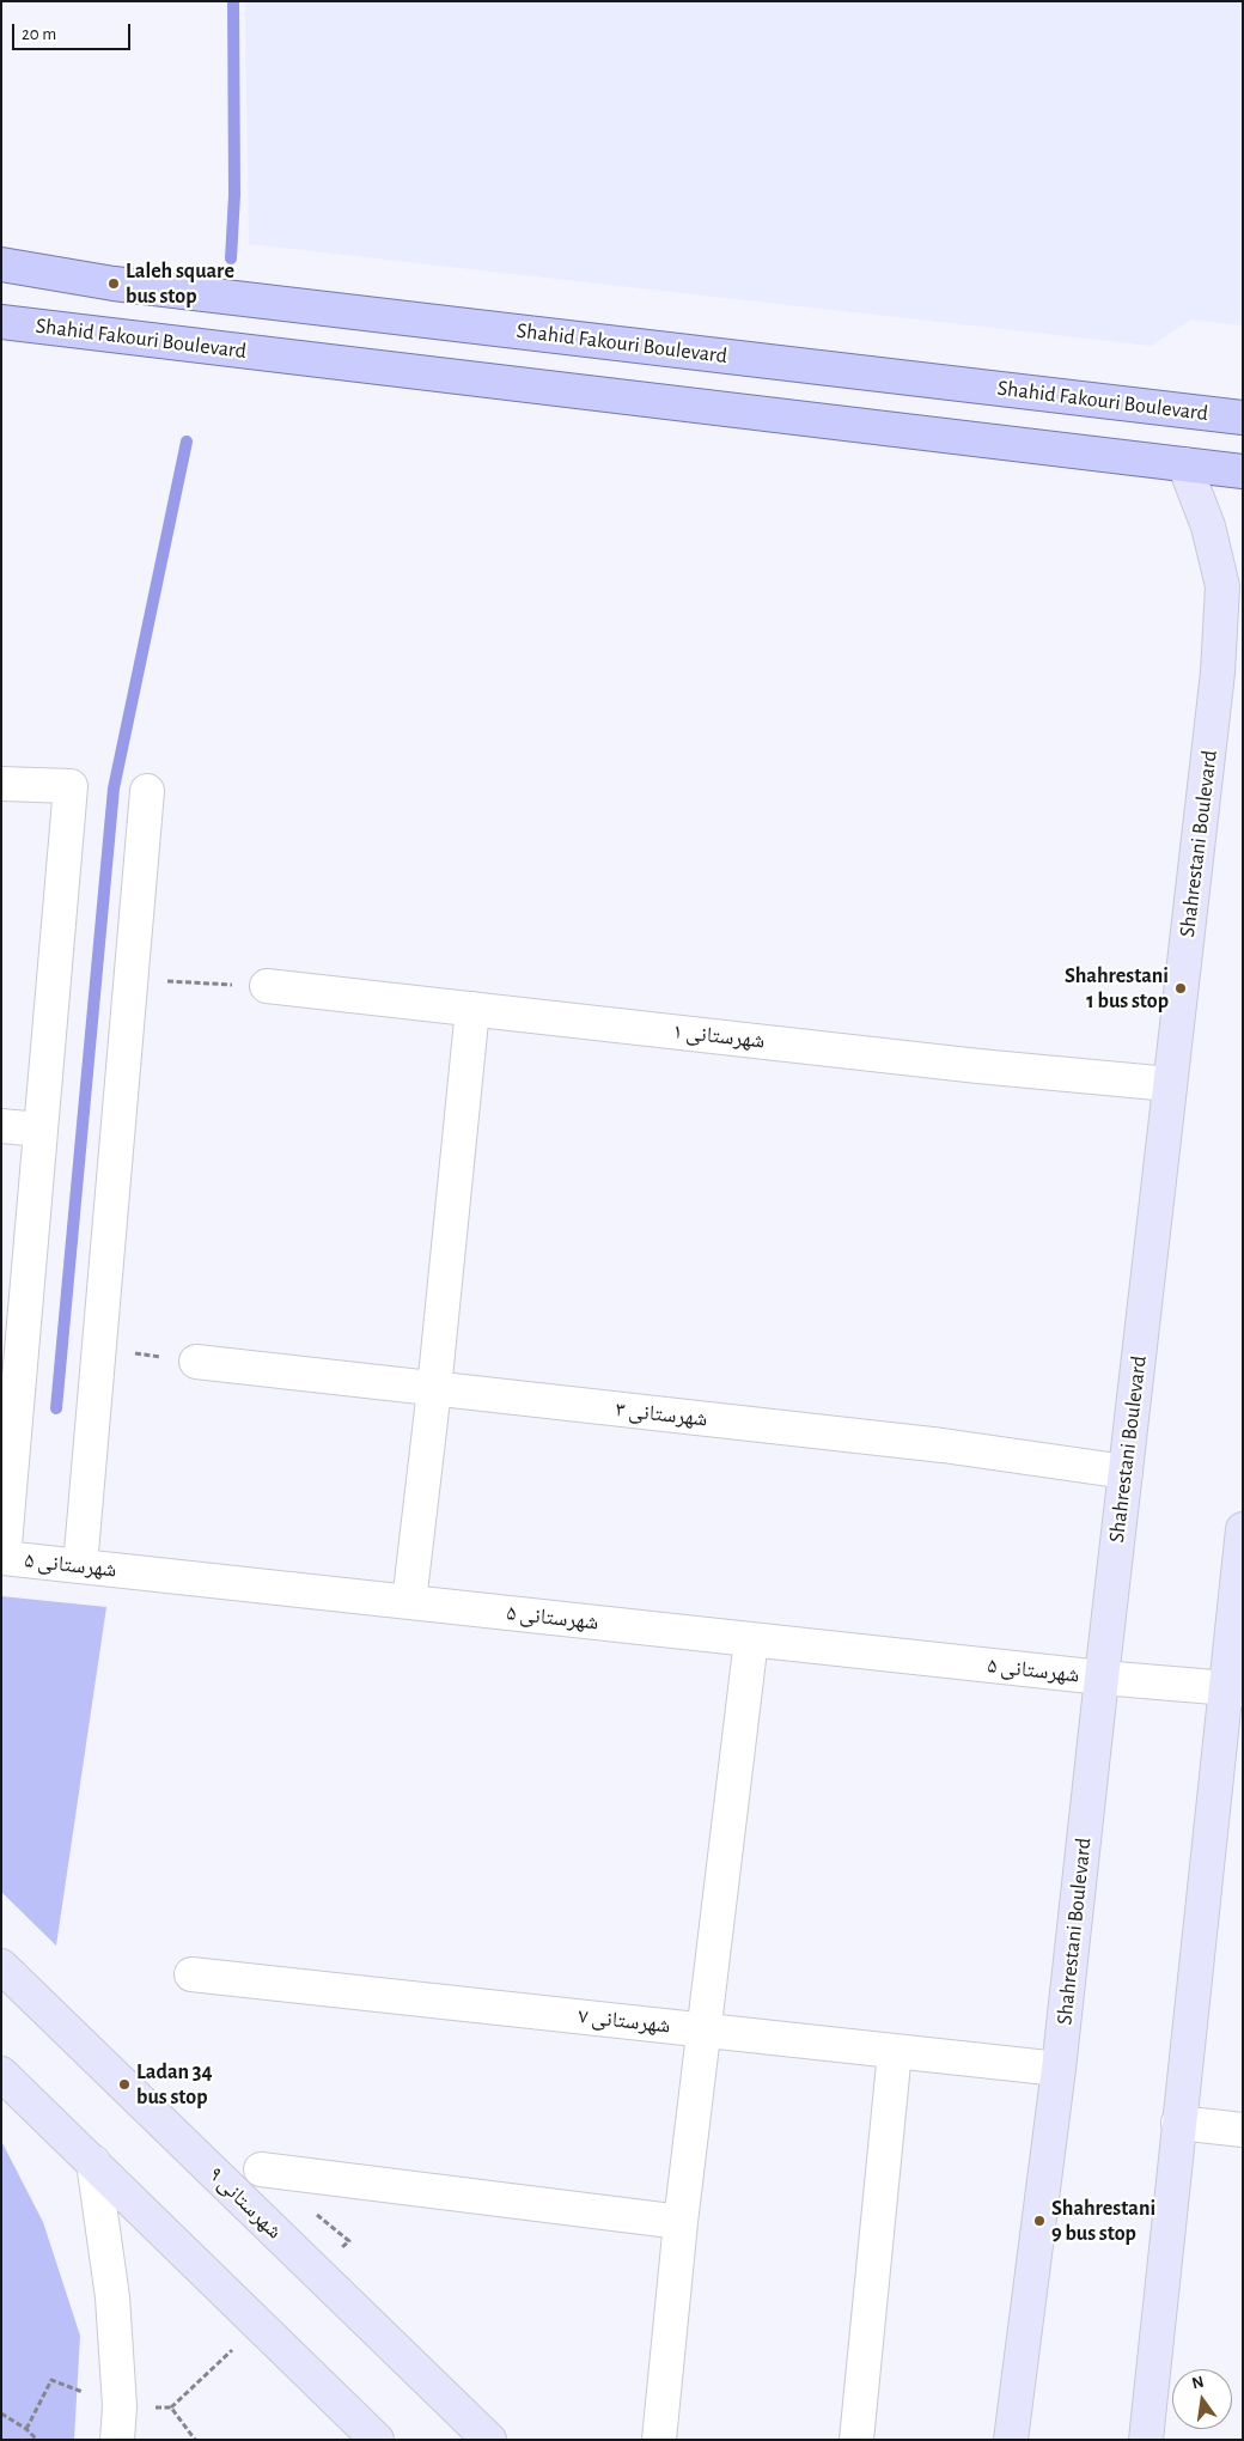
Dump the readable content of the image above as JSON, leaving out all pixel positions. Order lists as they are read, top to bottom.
{
  "streets": {
    "main road": ["Shahid Fakouri Boulevard"],
    "street": [
      "Shahrestani Boulevard",
      "شهرستانی ۱",
      "شهرستانی ۳",
      "شهرستانی ۵",
      "شهرستانی ۷",
      "شهرستانی ۹"
    ]
  },
  "crossings": [
    ["Shahid Fakouri Boulevard", "Shahrestani Boulevard"],
    ["Shahrestani Boulevard", "شهرستانی ۱"],
    ["Shahrestani Boulevard", "شهرستانی ۳"],
    ["Shahrestani Boulevard", "شهرستانی ۵"],
    ["Shahrestani Boulevard", "شهرستانی ۷"]
  ],
  "places": [
    "Laleh square bus stop",
    "Shahrestani 1 bus stop",
    "Ladan 34 bus stop",
    "Shahrestani 9 bus stop"
  ],
  "scale_bar": "20 m",
  "north": "top"
}
